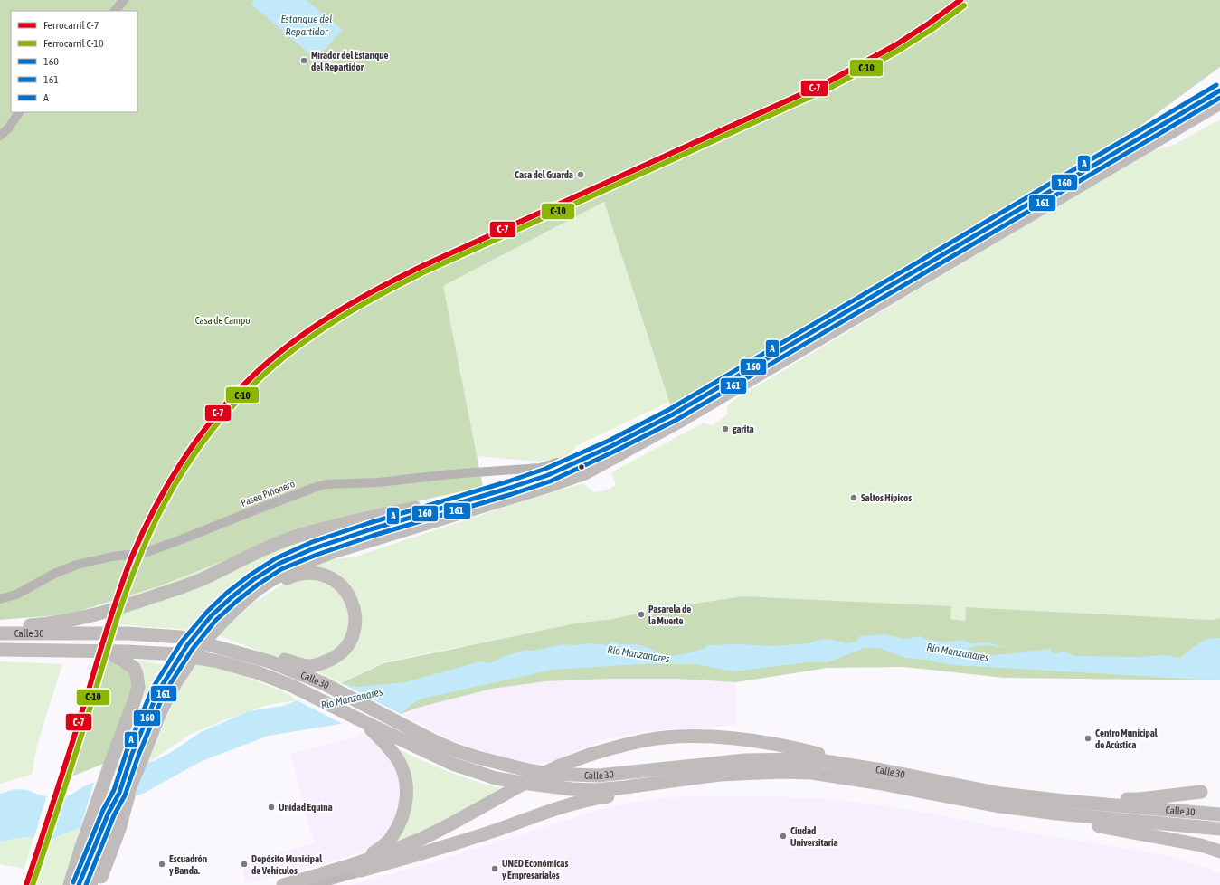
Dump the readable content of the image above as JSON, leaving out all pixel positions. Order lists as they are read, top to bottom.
{
  "streets": {
    "highway": ["Calle 30"],
    "street": ["Paseo Piñonero"]
  },
  "water": ["Estanque del Repartidor", "Río Manzanares"],
  "parks": ["Casa de Campo"],
  "places": [
    "Mirador del Estanque del Repartidor",
    "Casa del Guarda",
    "garita",
    "Saltos Hípicos",
    "Pasarela de la Muerte",
    "Centro Municipal de Acústica",
    "Unidad Equina",
    "Ciudad Universitaria",
    "Escuadrón y Banda.",
    "Depósito Municipal de Vehículos",
    "UNED Económicas y Empresariales"
  ],
  "lines": [
    "rail line C-7",
    "rail line C-10",
    "transit line A",
    "transit line 160",
    "transit line 161"
  ],
  "legend": [
    "Ferrocarril C-7",
    "Ferrocarril C-10",
    "160",
    "161",
    "A"
  ]
}
